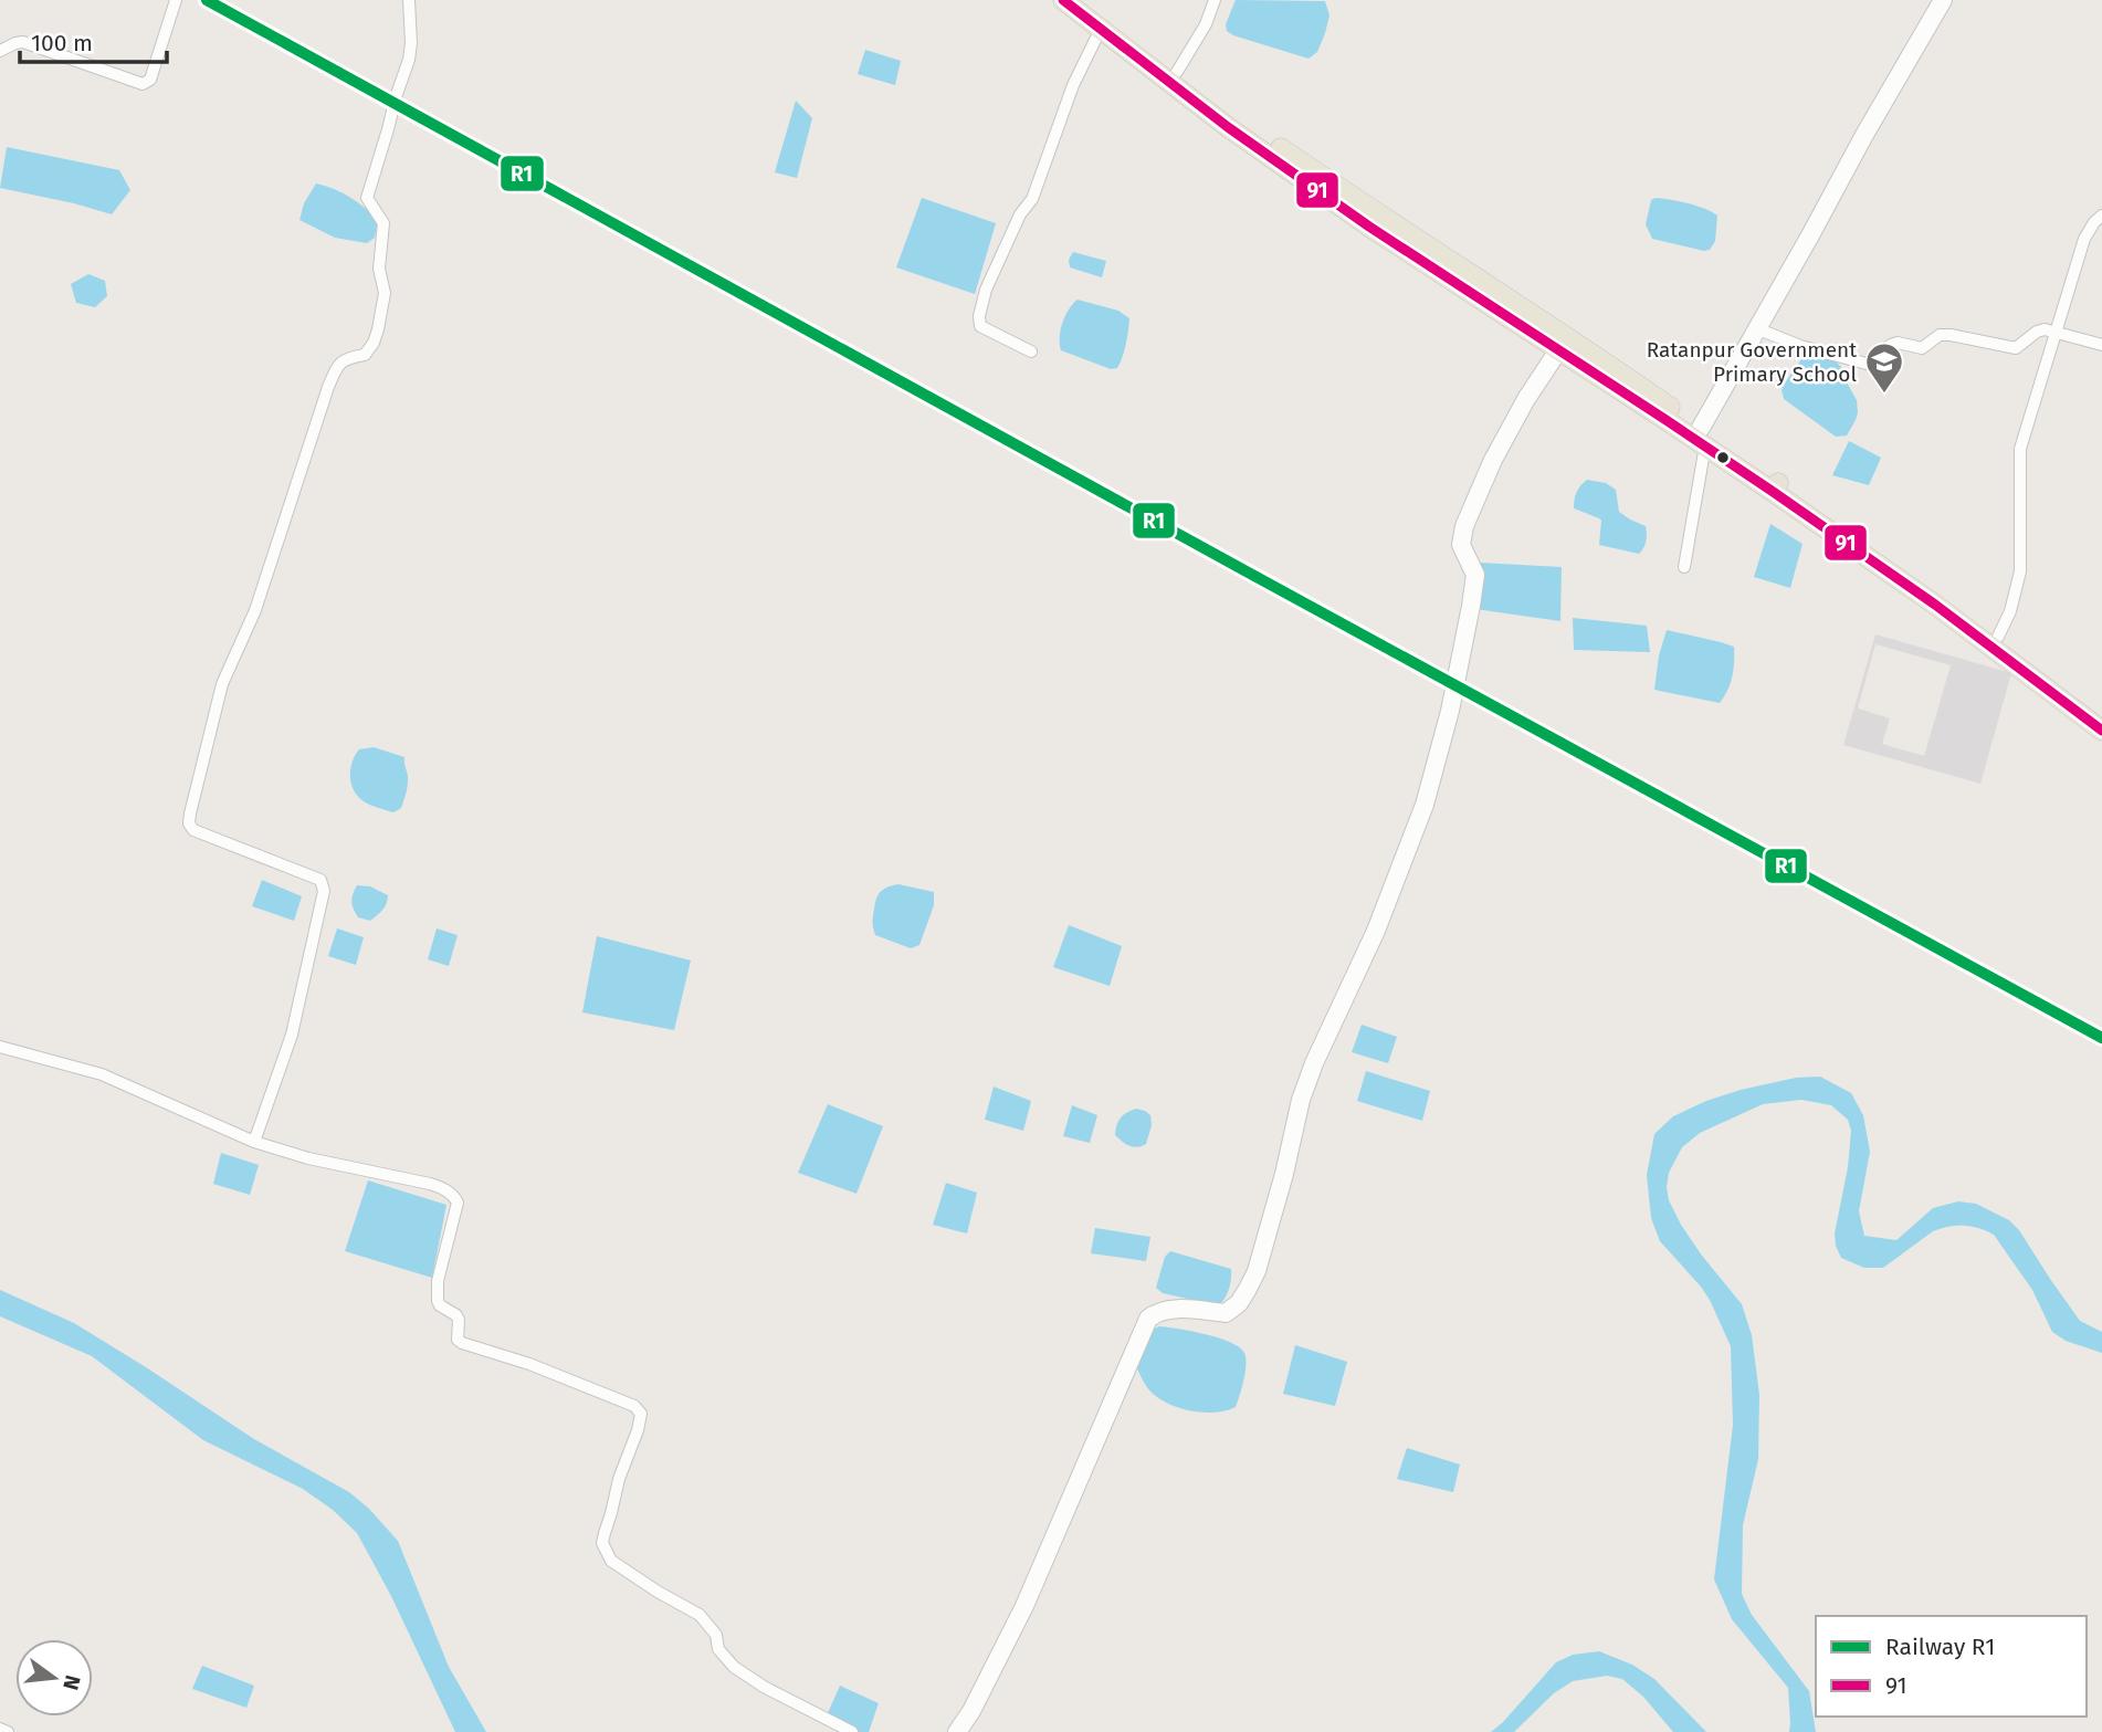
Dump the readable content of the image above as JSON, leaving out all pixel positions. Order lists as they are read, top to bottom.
{
  "places": {
    "school or university": ["Ratanpur Government Primary School"]
  },
  "lines": ["rail line R1", "transit line 91"],
  "legend": ["Railway R1", "91"],
  "scale_bar": "100 m",
  "north": "right"
}
